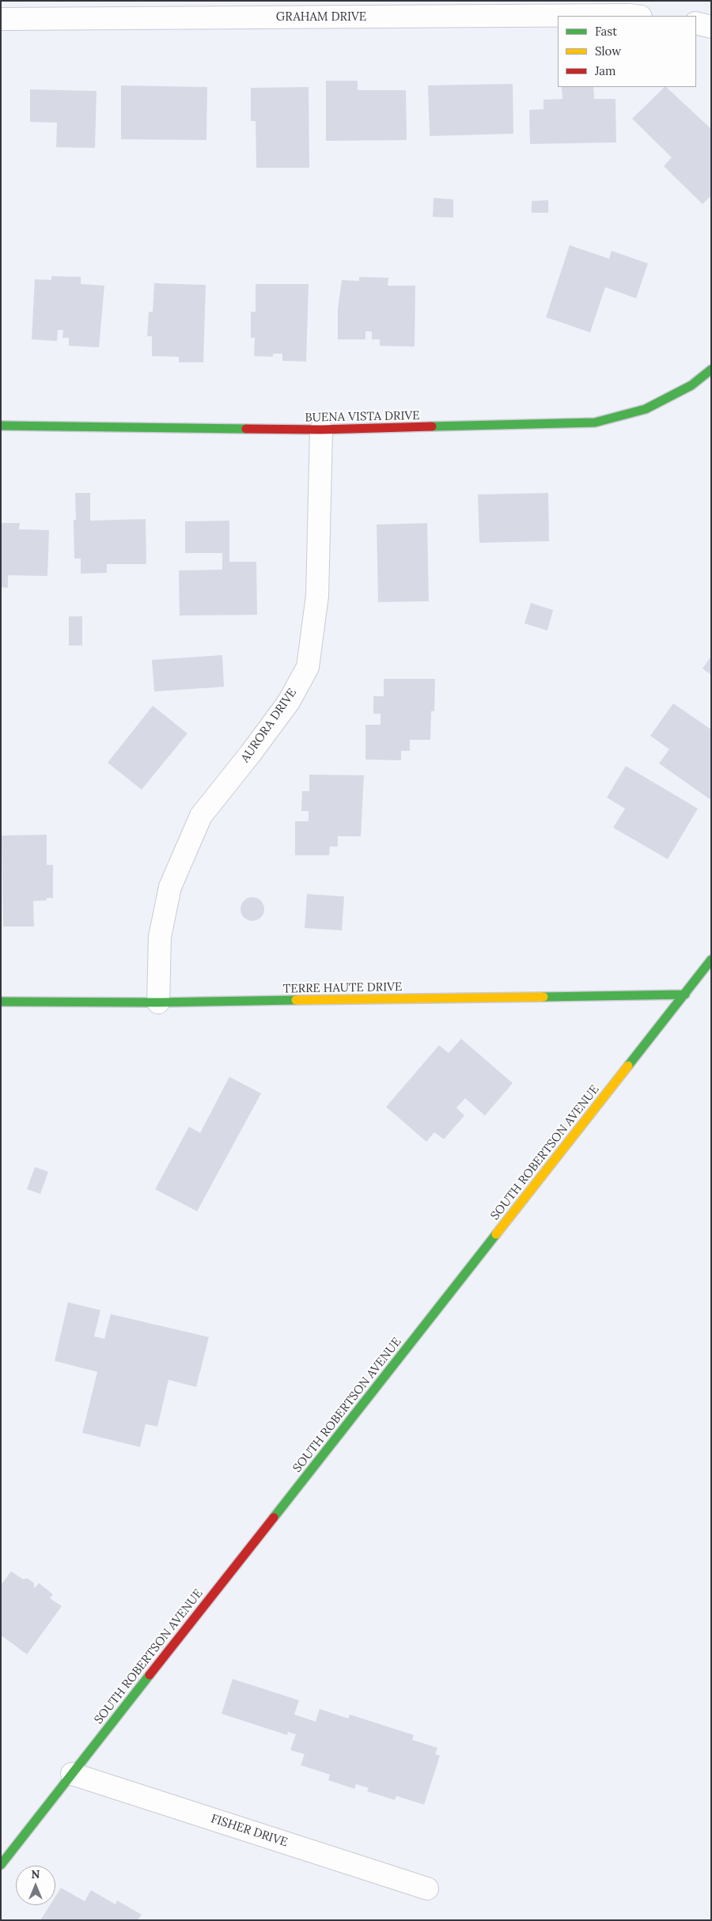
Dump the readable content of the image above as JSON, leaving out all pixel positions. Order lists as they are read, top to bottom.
{
  "streets": {
    "street": [
      "GRAHAM DRIVE",
      "BUENA VISTA DRIVE",
      "AURORA DRIVE",
      "TERRE HAUTE DRIVE",
      "SOUTH ROBERTSON AVENUE",
      "FISHER DRIVE"
    ]
  },
  "crossings": [
    ["BUENA VISTA DRIVE", "AURORA DRIVE"],
    ["AURORA DRIVE", "TERRE HAUTE DRIVE"],
    ["TERRE HAUTE DRIVE", "SOUTH ROBERTSON AVENUE"],
    ["SOUTH ROBERTSON AVENUE", "FISHER DRIVE"]
  ],
  "legend": ["Fast", "Slow", "Jam"],
  "north": "top"
}
